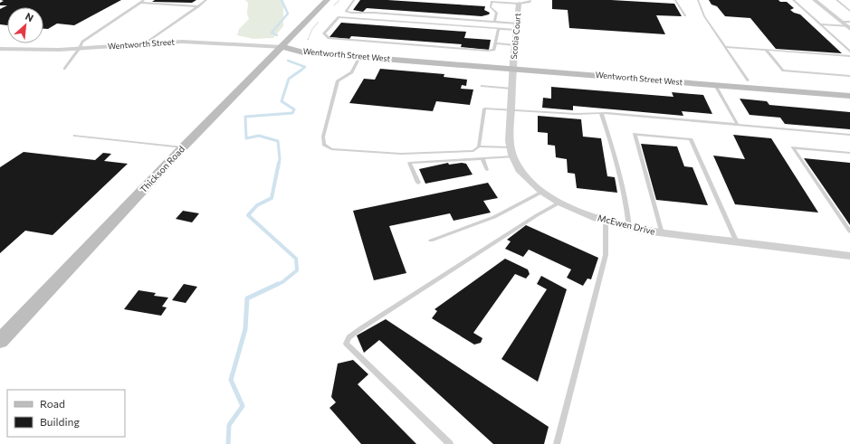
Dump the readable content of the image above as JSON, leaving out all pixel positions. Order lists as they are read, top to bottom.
{
  "streets": {
    "main road": ["Wentworth Street West", "Thickson Road"],
    "street": ["Scotia Court", "Wentworth Street", "McEwen Drive"]
  },
  "crossings": [
    ["Scotia Court", "Wentworth Street West"],
    ["Scotia Court", "McEwen Drive"],
    ["Wentworth Street", "Wentworth Street West"],
    ["Wentworth Street", "Thickson Road"],
    ["Wentworth Street West", "Thickson Road"],
    ["Wentworth Street West", "McEwen Drive"]
  ],
  "legend": ["Road", "Building"],
  "north": "top right"
}
